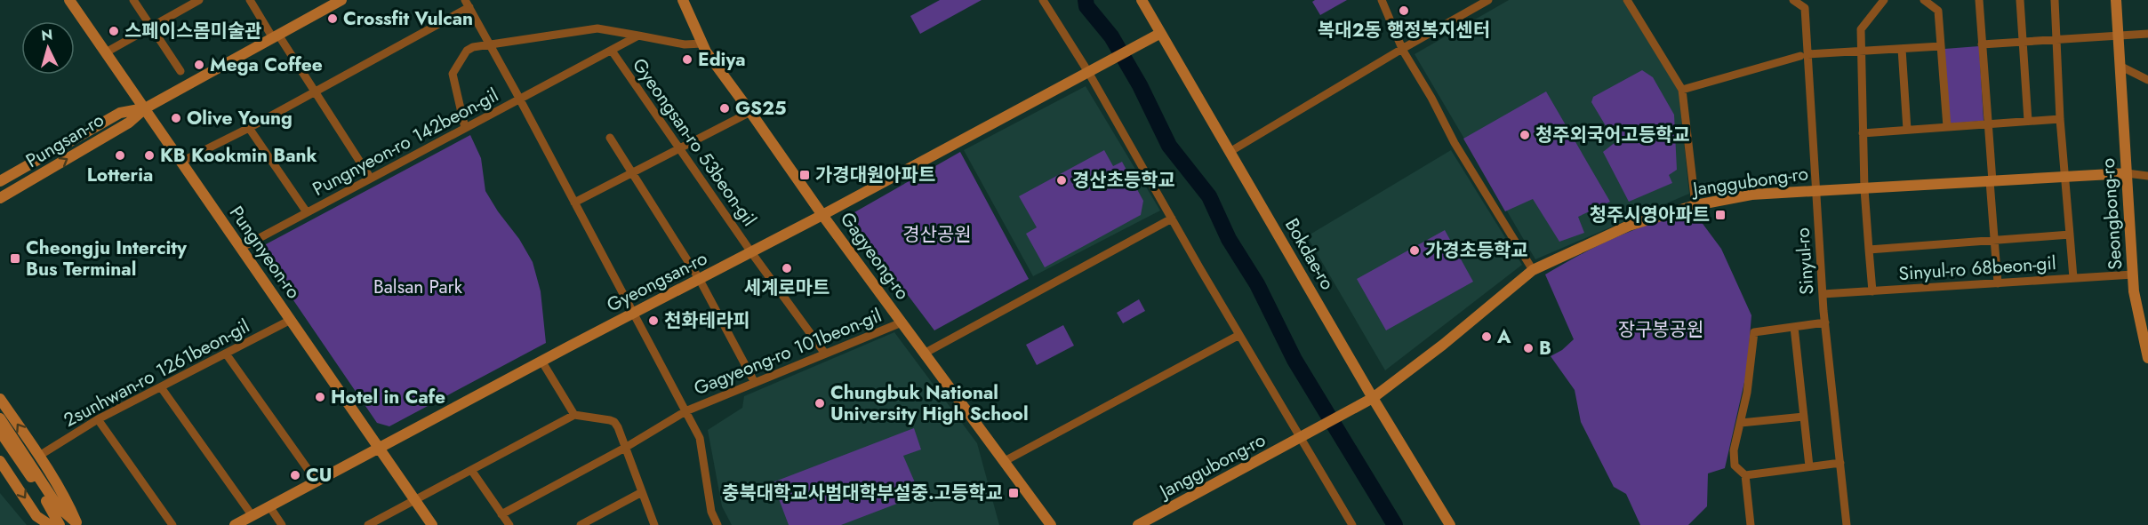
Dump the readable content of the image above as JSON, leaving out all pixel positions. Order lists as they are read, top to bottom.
{
  "streets": {
    "street": [
      "Pungsan-ro",
      "Pungnyeon-ro 142beon-gil",
      "Gyeongsan-ro 53beon-gil",
      "Janggubong-ro",
      "Seongbong-ro",
      "Pungnyeon-ro",
      "Bokdae-ro",
      "Gagyeong-ro",
      "Sinyul-ro",
      "Sinyul-ro 68beon-gil",
      "Gyeongsan-ro",
      "Gagyeong-ro 101beon-gil",
      "2sunhwan-ro 1261beon-gil"
    ]
  },
  "crossings": [
    ["Pungsan-ro", "Pungnyeon-ro"],
    ["Pungnyeon-ro 142beon-gil", "Gyeongsan-ro 53beon-gil"],
    ["Pungnyeon-ro 142beon-gil", "Pungnyeon-ro"],
    ["Gyeongsan-ro 53beon-gil", "Gyeongsan-ro"],
    ["Gyeongsan-ro 53beon-gil", "Gagyeong-ro 101beon-gil"],
    ["Janggubong-ro", "Seongbong-ro"],
    ["Janggubong-ro", "Bokdae-ro"],
    ["Janggubong-ro", "Sinyul-ro"],
    ["Seongbong-ro", "Sinyul-ro 68beon-gil"],
    ["Pungnyeon-ro", "Gyeongsan-ro"],
    ["Pungnyeon-ro", "2sunhwan-ro 1261beon-gil"],
    ["Bokdae-ro", "Gyeongsan-ro"],
    ["Gagyeong-ro", "Gyeongsan-ro"],
    ["Gagyeong-ro", "Gagyeong-ro 101beon-gil"],
    ["Sinyul-ro", "Sinyul-ro 68beon-gil"]
  ],
  "parks": ["경산공원", "Balsan Park", "장구봉공원"],
  "places": {
    "other": [
      "복대2동 행정복지센터",
      "Crossfit Vulcan",
      "스페이스몸미술관",
      "Ediya",
      "Mega Coffee",
      "GS25",
      "Olive Young",
      "청주외국어고등학교",
      "Lotteria",
      "KB Kookmin Bank",
      "경산초등학교",
      "가경초등학교",
      "세계로마트",
      "천화테라피",
      "A",
      "B",
      "Hotel in Cafe",
      "Chungbuk National University High School",
      "CU"
    ],
    "transit": [
      "가경대원아파트",
      "청주시영아파트",
      "Cheongju Intercity Bus Terminal",
      "충북대학교사범대학부설중.고등학교"
    ]
  },
  "north": "top"
}
